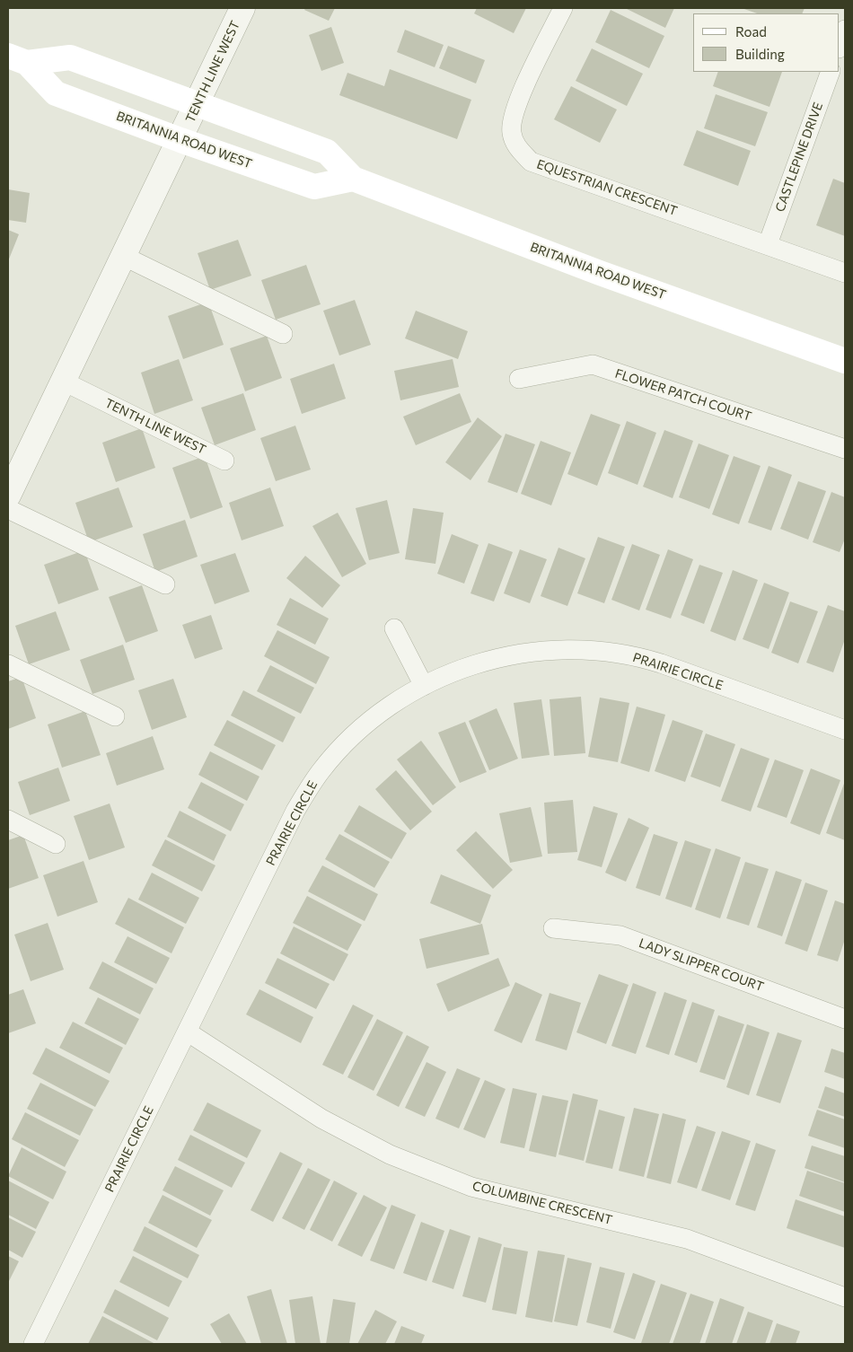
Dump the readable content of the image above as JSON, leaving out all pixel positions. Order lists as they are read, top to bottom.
{
  "streets": {
    "main road": ["BRITANNIA ROAD WEST"],
    "street": [
      "TENTH LINE WEST",
      "CASTLEPINE DRIVE",
      "EQUESTRIAN CRESCENT",
      "FLOWER PATCH COURT",
      "PRAIRIE CIRCLE",
      "LADY SLIPPER COURT",
      "COLUMBINE CRESCENT"
    ]
  },
  "crossings": [
    ["TENTH LINE WEST", "BRITANNIA ROAD WEST"],
    ["CASTLEPINE DRIVE", "EQUESTRIAN CRESCENT"],
    ["PRAIRIE CIRCLE", "COLUMBINE CRESCENT"]
  ],
  "legend": ["Road", "Building"]
}
